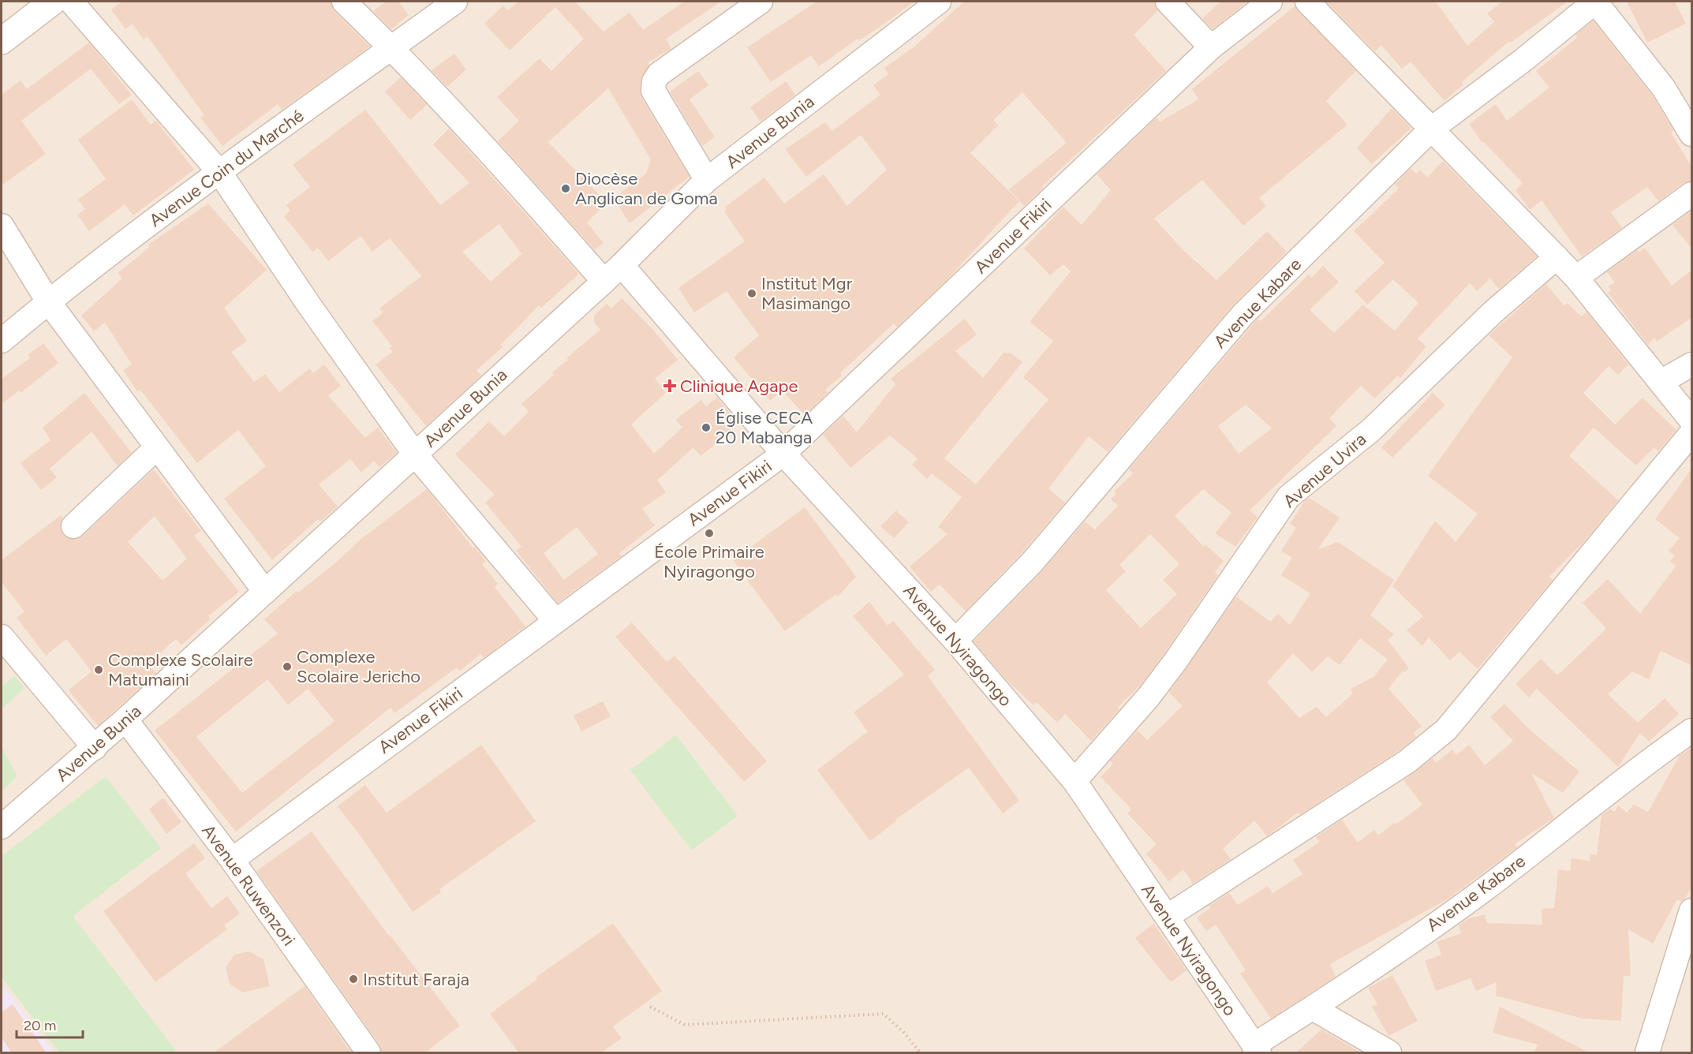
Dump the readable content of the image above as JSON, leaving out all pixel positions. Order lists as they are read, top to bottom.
{
  "streets": {
    "street": [
      "Avenue Bunia",
      "Avenue Coin du Marché",
      "Avenue Fikiri",
      "Avenue Kabare",
      "Avenue Uvira",
      "Avenue Nyiragongo",
      "Avenue Ruwenzori"
    ]
  },
  "crossings": [
    ["Avenue Bunia", "Avenue Nyiragongo"],
    ["Avenue Bunia", "Avenue Ruwenzori"],
    ["Avenue Fikiri", "Avenue Nyiragongo"],
    ["Avenue Fikiri", "Avenue Ruwenzori"],
    ["Avenue Kabare", "Avenue Nyiragongo"],
    ["Avenue Uvira", "Avenue Nyiragongo"]
  ],
  "places": {
    "other": [
      "Diocèse Anglican de Goma",
      "Institut Mgr Masimango",
      "Église CECA 20 Mabanga",
      "École Primaire Nyiragongo",
      "Complexe Scolaire Jericho",
      "Complexe Scolaire Matumaini",
      "Institut Faraja"
    ],
    "health": ["Clinique Agape"]
  },
  "scale_bar": "20 m"
}
